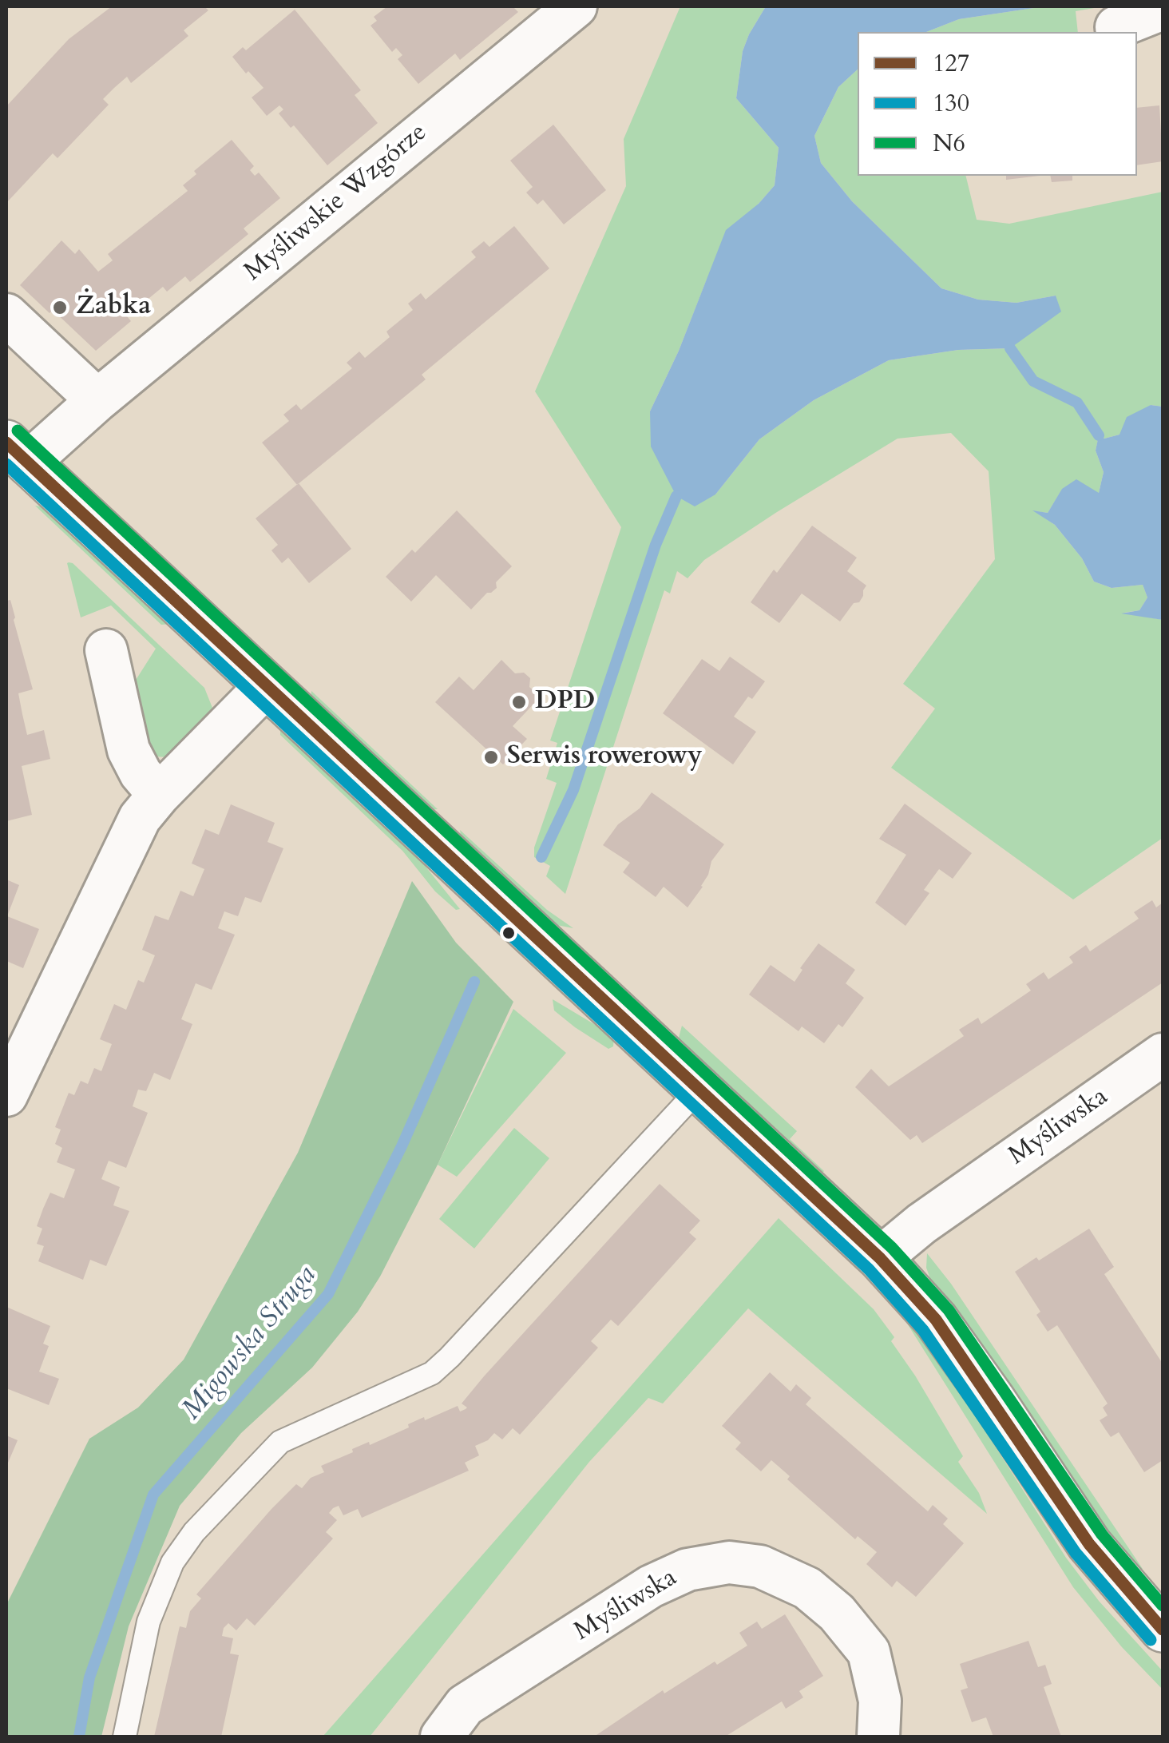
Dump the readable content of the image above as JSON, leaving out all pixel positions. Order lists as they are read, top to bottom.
{
  "streets": {
    "street": ["Myśliwskie Wzgórze", "Myśliwska"]
  },
  "water": ["Migowska Struga"],
  "places": ["Żabka", "DPD", "Serwis rowerowy"],
  "lines": ["transit line N6", "transit line 127", "transit line 130"],
  "legend": ["127", "130", "N6"]
}
